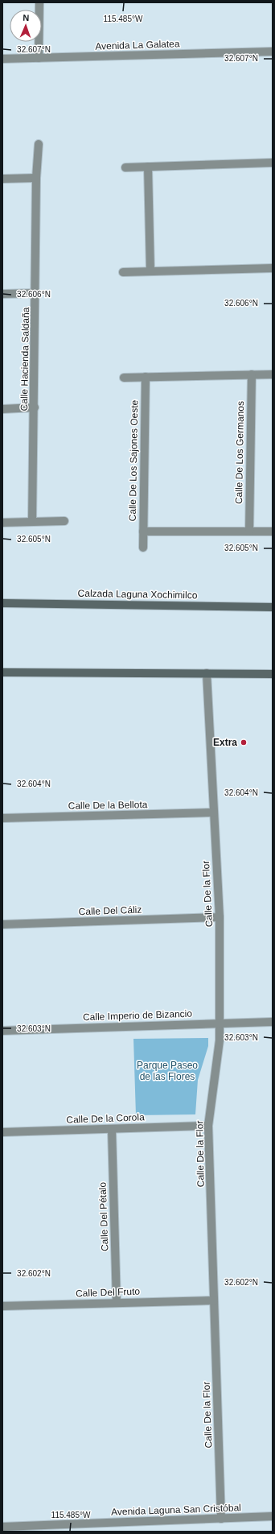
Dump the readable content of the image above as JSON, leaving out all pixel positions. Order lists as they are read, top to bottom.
{
  "streets": {
    "main road": ["Calzada Laguna Xochimilco"],
    "street": [
      "Avenida La Galatea",
      "Calle Hacienda Saldaña",
      "Calle De Los Germanos",
      "Calle De Los Sajones Oeste",
      "Calle De la Bellota",
      "Calle De la Flor",
      "Calle Del Cáliz",
      "Calle Imperio de Bizancio",
      "Calle De la Corola",
      "Calle Del Pétalo",
      "Calle Del Fruto",
      "Avenida Laguna San Cristóbal"
    ]
  },
  "crossings": [
    ["Calle De Los Germanos", "Calle De Los Sajones Oeste"],
    ["Calle De la Bellota", "Calle De la Flor"],
    ["Calle De la Flor", "Calle Del Cáliz"],
    ["Calle De la Flor", "Calle Imperio de Bizancio"],
    ["Calle De la Flor", "Calle De la Corola"],
    ["Calle De la Flor", "Calle Del Fruto"],
    ["Calle De la Flor", "Avenida Laguna San Cristóbal"],
    ["Calle De la Corola", "Calle Del Pétalo"],
    ["Calle Del Pétalo", "Calle Del Fruto"]
  ],
  "parks": ["Parque Paseo de las Flores"],
  "places": ["Extra"],
  "north": "top",
  "coordinates": [
    "115.485°W",
    "32.607°N",
    "32.606°N",
    "32.605°N",
    "32.604°N",
    "32.603°N",
    "32.602°N"
  ]
}
